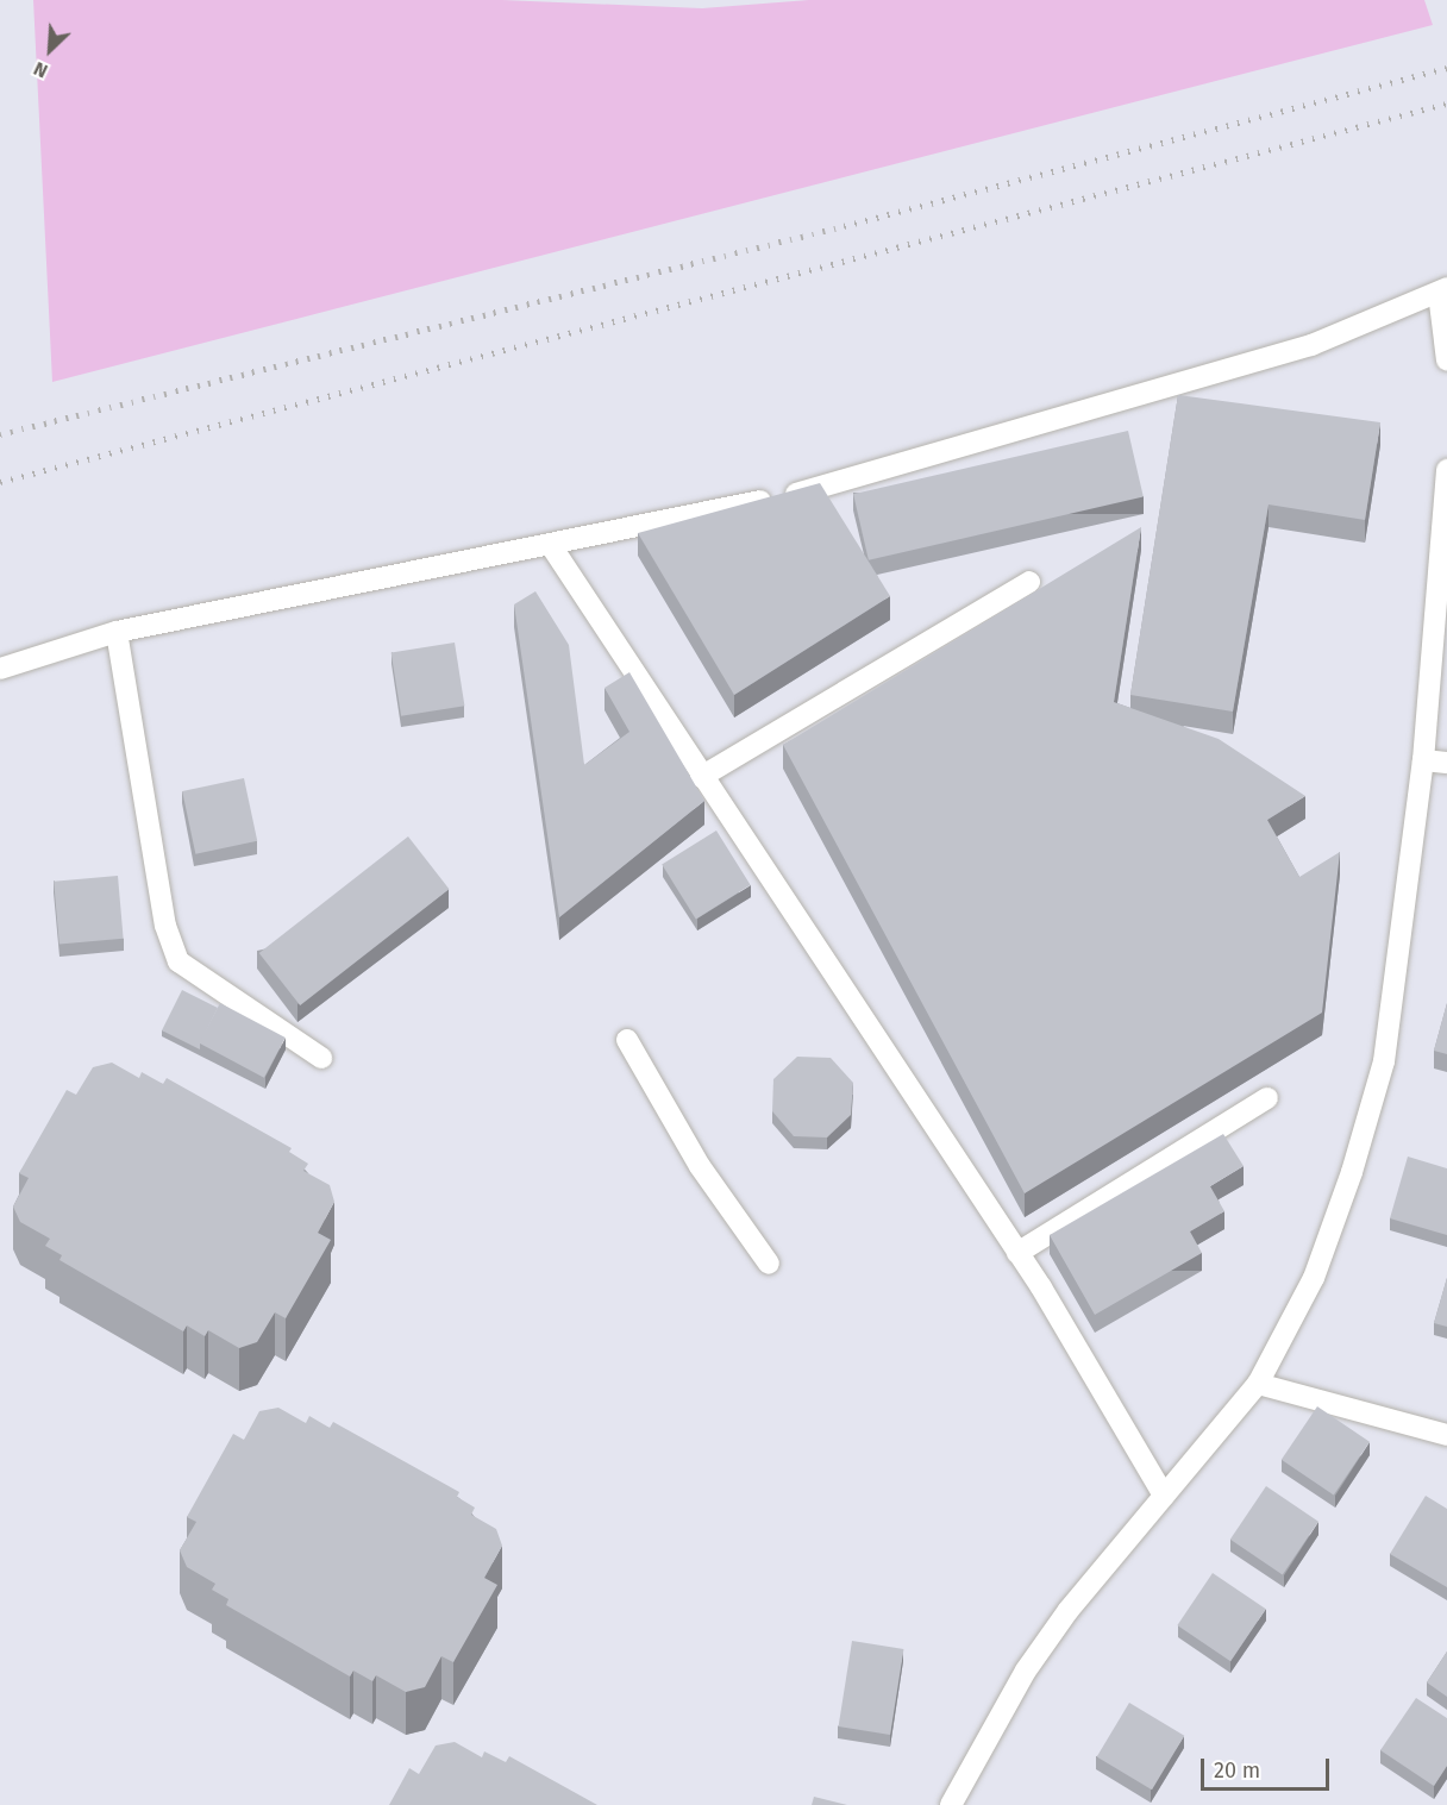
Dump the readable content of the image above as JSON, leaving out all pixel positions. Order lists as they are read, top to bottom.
{
  "scale_bar": "20 m",
  "north": "bottom left"
}
